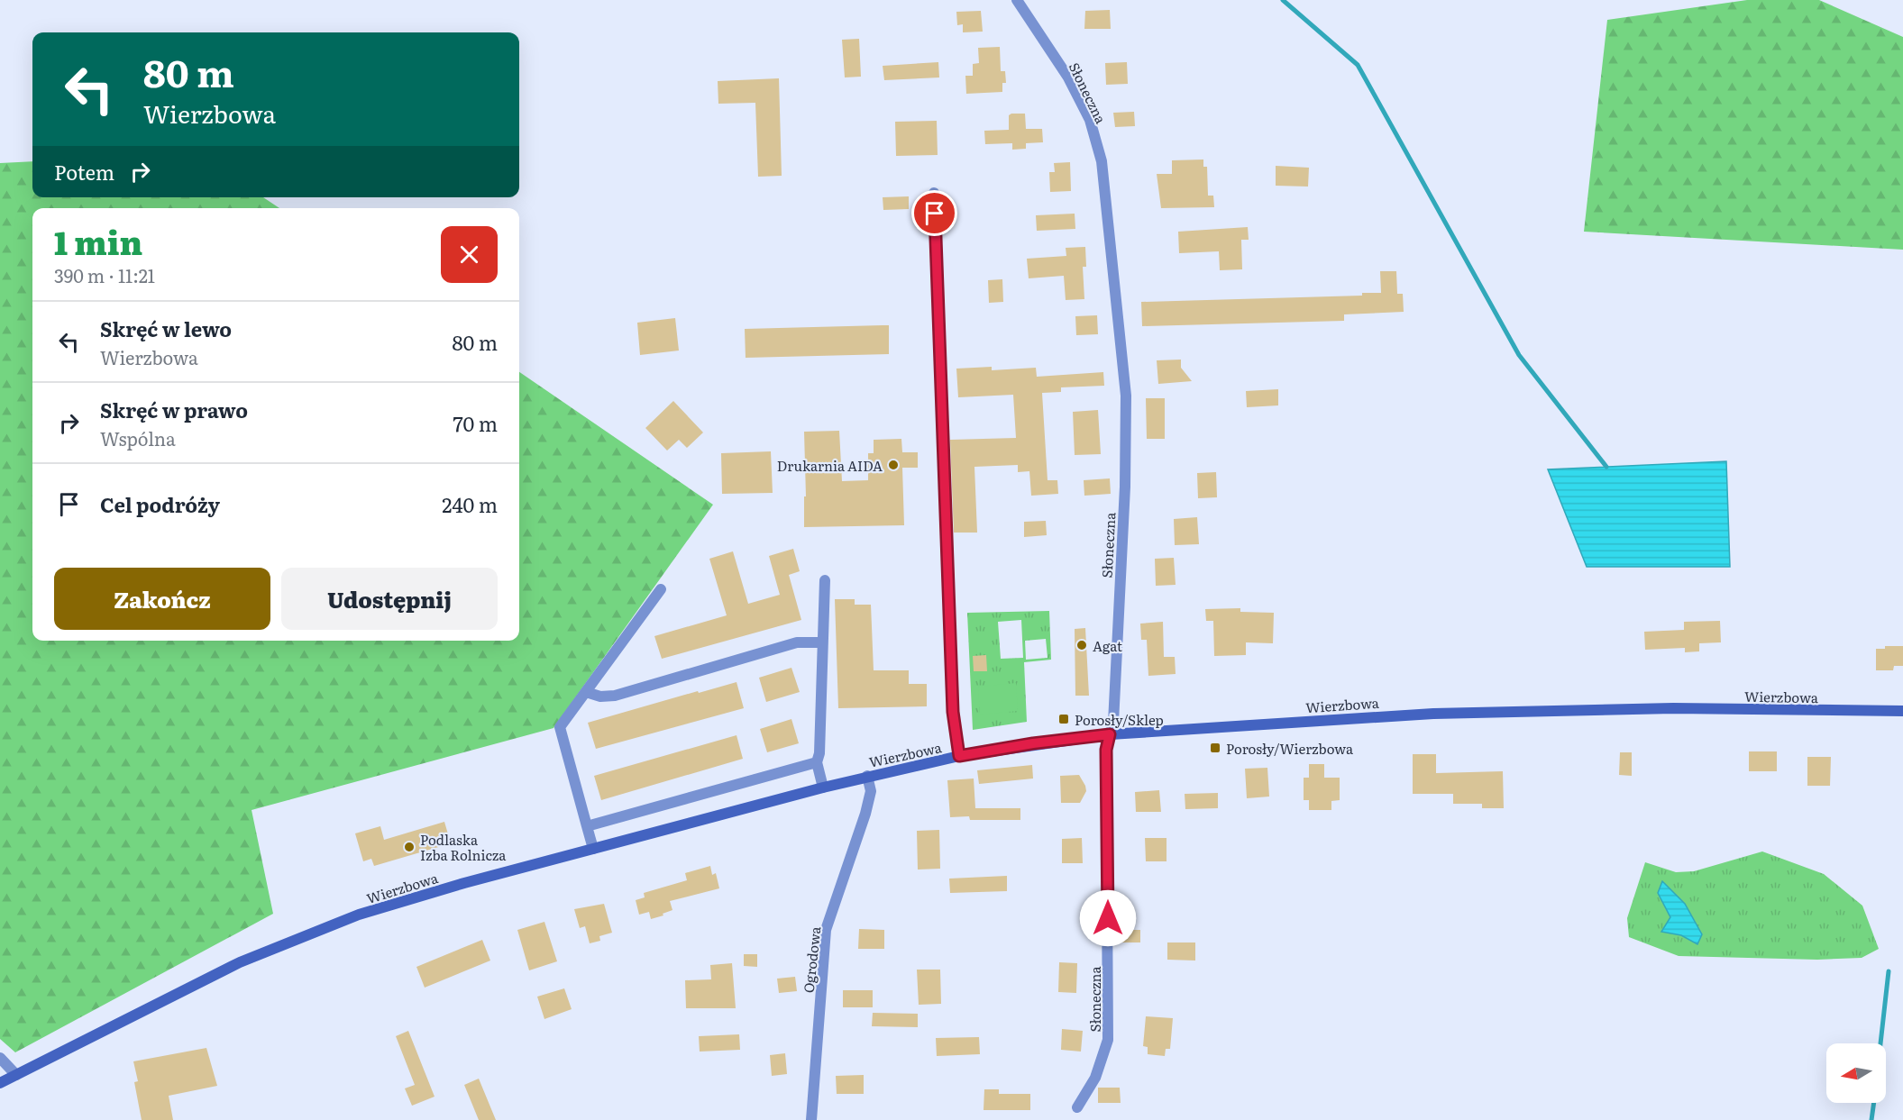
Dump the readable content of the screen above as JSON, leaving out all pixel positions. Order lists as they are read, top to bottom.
{
  "streets": {
    "street": ["Słoneczna", "Wierzbowa", "Ogrodowa"]
  },
  "crossings": [
    ["Słoneczna", "Wierzbowa"],
    ["Wierzbowa", "Ogrodowa"]
  ],
  "places": {
    "other": ["Drukarnia AIDA", "Agat", "Podlaska Izba Rolnicza"],
    "transit": ["Porosły/Sklep", "Porosły/Wierzbowa"]
  },
  "north": "left",
  "page": {
    "turn": ["80 m", "Wierzbowa"],
    "then": "Potem",
    "heading": ["1 min", "390 m · 11:21"],
    "list": [
      {
        "name": "Skręć w lewo",
        "note": "Wierzbowa",
        "value": "80 m"
      },
      {
        "name": "Skręć w prawo",
        "note": "Wspólna",
        "value": "70 m"
      },
      {
        "name": "Cel podróży",
        "value": "240 m"
      }
    ],
    "buttons": ["Zakończ", "Udostępnij"]
  }
}
